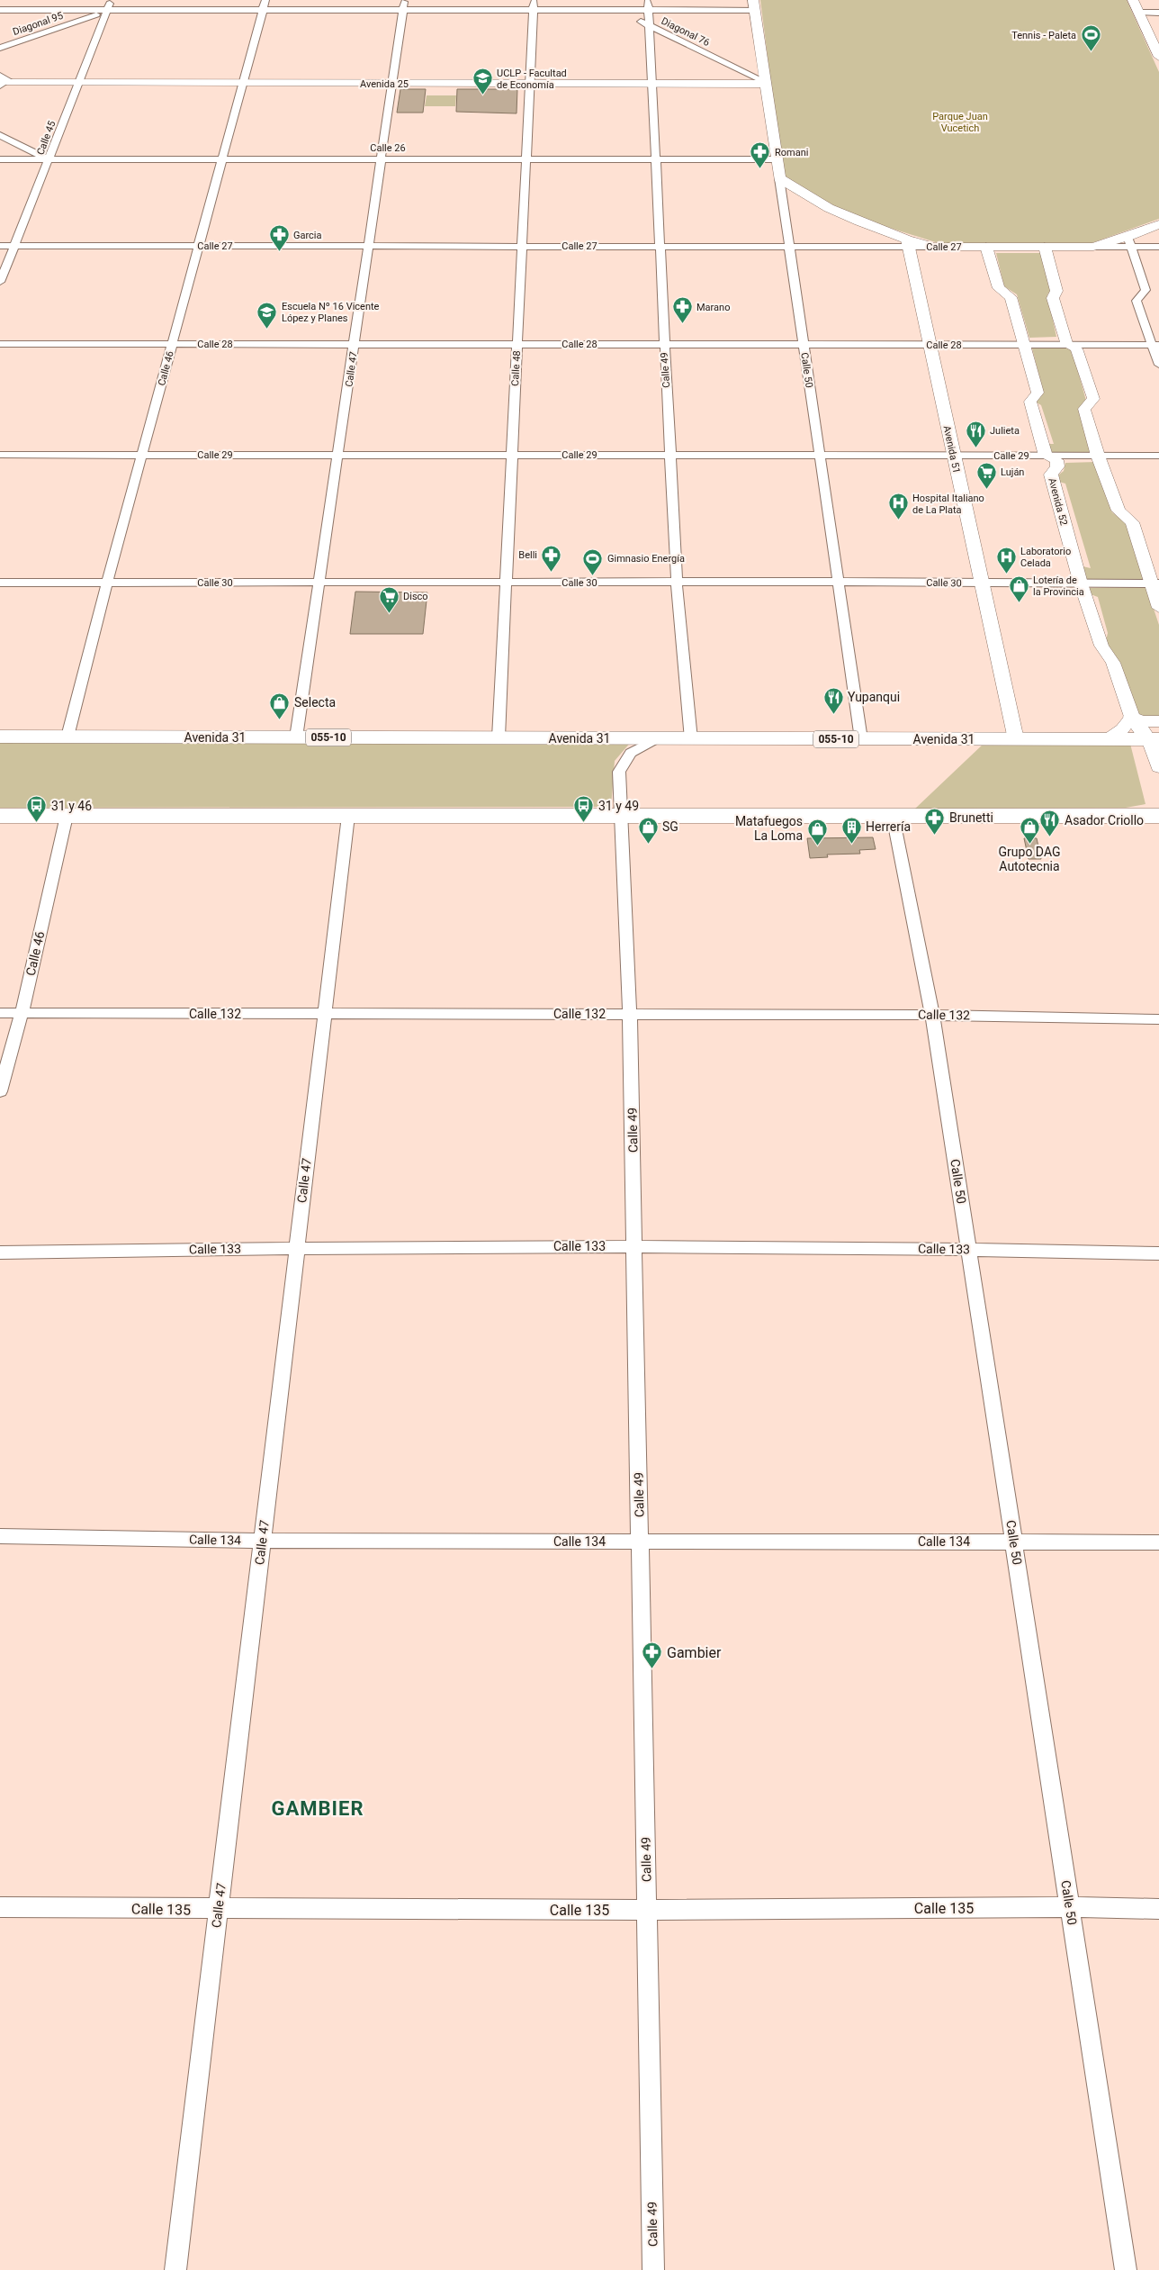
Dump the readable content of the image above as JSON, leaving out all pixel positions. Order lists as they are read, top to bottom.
{
  "streets": {
    "highway": ["Avenida 31", "055-10"],
    "main road": [
      "Avenida 25",
      "Calle 27",
      "Calle 50",
      "Avenida 52"
    ],
    "street": [
      "Diagonal 95",
      "Diagonal 76",
      "Calle 45",
      "Calle 26",
      "Calle 28",
      "Calle 46",
      "Calle 48",
      "Calle 47",
      "Calle 49",
      "Avenida 51",
      "Calle 29",
      "Calle 30",
      "Calle 132",
      "Calle 133",
      "Calle 134",
      "Calle 135"
    ]
  },
  "crossings": [
    ["Diagonal 95", "Calle 45"],
    ["Diagonal 76", "Avenida 25"],
    ["Diagonal 76", "Calle 49"],
    ["Diagonal 76", "Calle 50"],
    ["Avenida 25", "Calle 45"],
    ["Avenida 25", "Calle 46"],
    ["Avenida 25", "Calle 48"],
    ["Avenida 25", "Calle 47"],
    ["Avenida 25", "Calle 49"],
    ["Avenida 25", "Calle 50"],
    ["Calle 45", "Calle 26"],
    ["Calle 45", "Calle 27"],
    ["Calle 26", "Calle 46"],
    ["Calle 26", "Calle 48"],
    ["Calle 26", "Calle 47"],
    ["Calle 26", "Calle 49"],
    ["Calle 26", "Calle 50"],
    ["Calle 27", "Calle 46"],
    ["Calle 27", "Calle 48"],
    ["Calle 27", "Calle 47"],
    ["Calle 27", "Calle 49"],
    ["Calle 27", "Calle 50"],
    ["Calle 27", "Avenida 51"],
    ["Calle 27", "Avenida 52"],
    ["Calle 28", "Calle 46"],
    ["Calle 28", "Calle 48"],
    ["Calle 28", "Calle 47"],
    ["Calle 28", "Calle 49"],
    ["Calle 28", "Calle 50"],
    ["Calle 28", "Avenida 51"],
    ["Calle 28", "Avenida 52"],
    ["Calle 46", "Calle 29"],
    ["Calle 46", "Calle 30"],
    ["Calle 46", "Avenida 31"],
    ["Calle 46", "Calle 132"],
    ["Calle 48", "Calle 29"],
    ["Calle 48", "Calle 30"],
    ["Calle 48", "Avenida 31"],
    ["Calle 47", "Calle 29"],
    ["Calle 47", "Calle 30"],
    ["Calle 47", "Avenida 31"],
    ["Calle 47", "Calle 132"],
    ["Calle 47", "Calle 133"],
    ["Calle 47", "Calle 134"],
    ["Calle 47", "Calle 135"],
    ["Calle 49", "Calle 29"],
    ["Calle 49", "Calle 30"],
    ["Calle 49", "Avenida 31"],
    ["Calle 49", "Calle 132"],
    ["Calle 49", "Calle 133"],
    ["Calle 49", "Calle 134"],
    ["Calle 49", "Calle 135"],
    ["Calle 50", "Calle 29"],
    ["Calle 50", "Calle 30"],
    ["Calle 50", "Avenida 31"],
    ["Calle 50", "Calle 132"],
    ["Calle 50", "Calle 133"],
    ["Calle 50", "Calle 134"],
    ["Calle 50", "Calle 135"],
    ["Avenida 51", "Calle 29"],
    ["Avenida 51", "Calle 30"],
    ["Avenida 51", "Avenida 31"],
    ["Calle 29", "Avenida 52"],
    ["Avenida 52", "Calle 30"],
    ["Avenida 52", "Avenida 31"]
  ],
  "districts": ["GAMBIER"],
  "parks": ["Parque Juan Vucetich"],
  "places": {
    "sports": ["Tennis - Paleta", "Gimnasio Energía"],
    "school or university": ["UCLP - Facultad de Economía", "Escuela Nº 16 Vicente López y Planes"],
    "pharmacy": [
      "Romani",
      "Garcia",
      "Marano",
      "Belli",
      "Brunetti",
      "Gambier"
    ],
    "restaurant": ["Julieta", "Yupanqui", "Asador Criollo"],
    "supermarket": ["Luján", "Disco"],
    "hospital": ["Hospital Italiano de La Plata", "Laboratorio Celada"],
    "shop": [
      "Lotería de la Provincia",
      "Selecta",
      "SG",
      "Grupo DAG Autotecnia",
      "Matafuegos La Loma"
    ],
    "bus stop": ["31 y 46", "31 y 49"],
    "building": ["Herrería"]
  }
}
